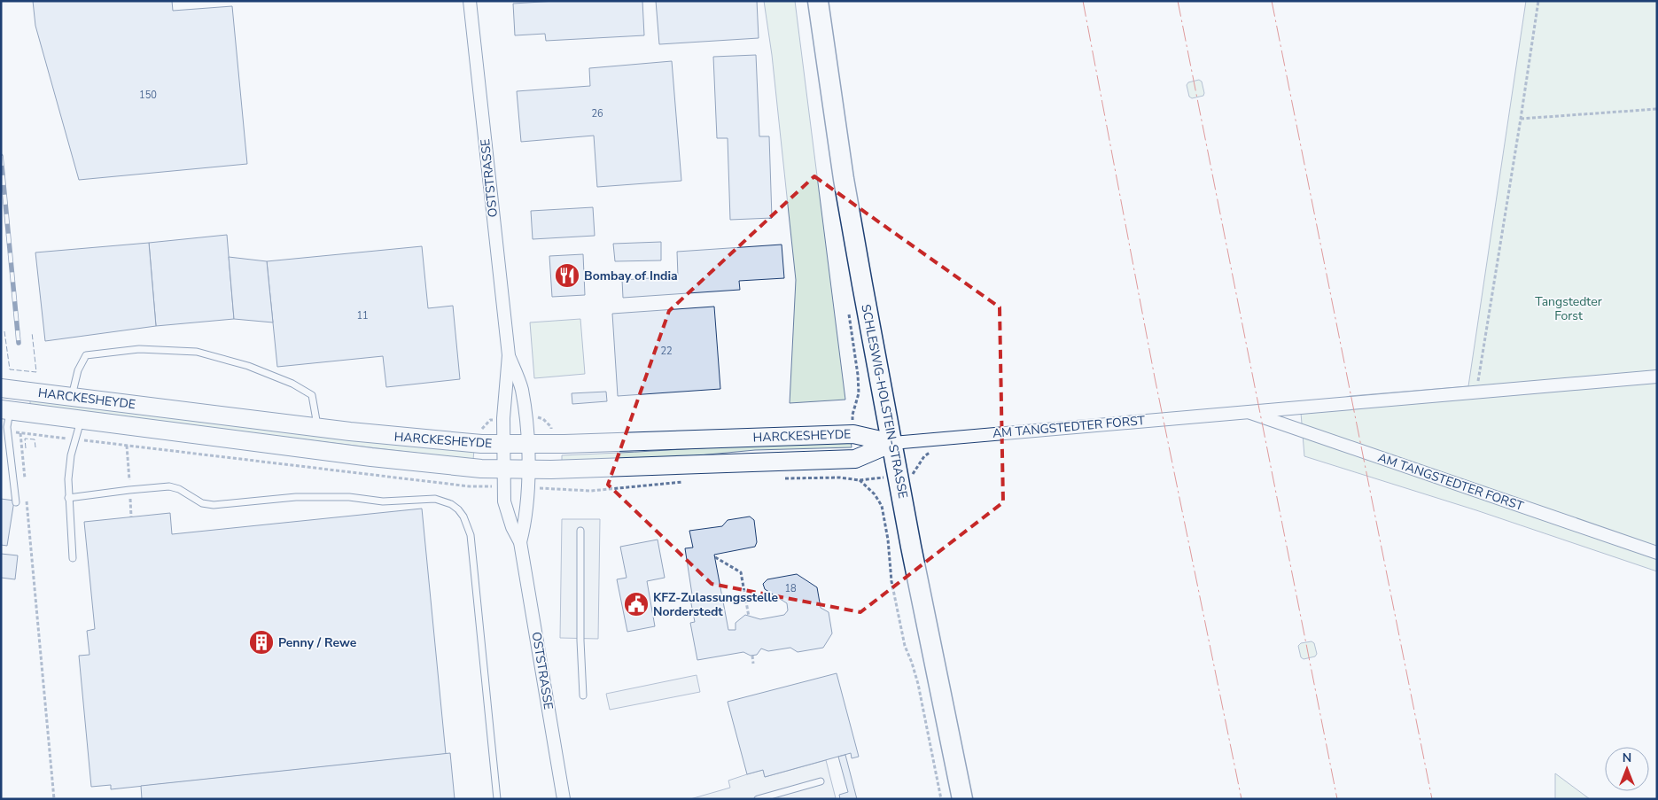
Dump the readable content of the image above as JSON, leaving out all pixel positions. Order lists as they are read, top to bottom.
{
  "streets": {
    "main road": ["HARCKESHEYDE", "SCHLESWIG-HOLSTEIN-STRASSE"],
    "street": ["OSTSTRASSE", "AM TANGSTEDTER FORST"]
  },
  "crossings": [
    ["OSTSTRASSE", "HARCKESHEYDE"],
    ["HARCKESHEYDE", "SCHLESWIG-HOLSTEIN-STRASSE"],
    ["HARCKESHEYDE", "AM TANGSTEDTER FORST"],
    ["SCHLESWIG-HOLSTEIN-STRASSE", "AM TANGSTEDTER FORST"]
  ],
  "parks": ["Tangstedter Forst"],
  "places": {
    "restaurant": ["Bombay of India"],
    "public building": ["KFZ-Zulassungsstelle Norderstedt"],
    "building": ["Penny / Rewe"]
  },
  "house_numbers": [
    "150",
    "26",
    "11",
    "22",
    "18"
  ],
  "north": "top"
}
